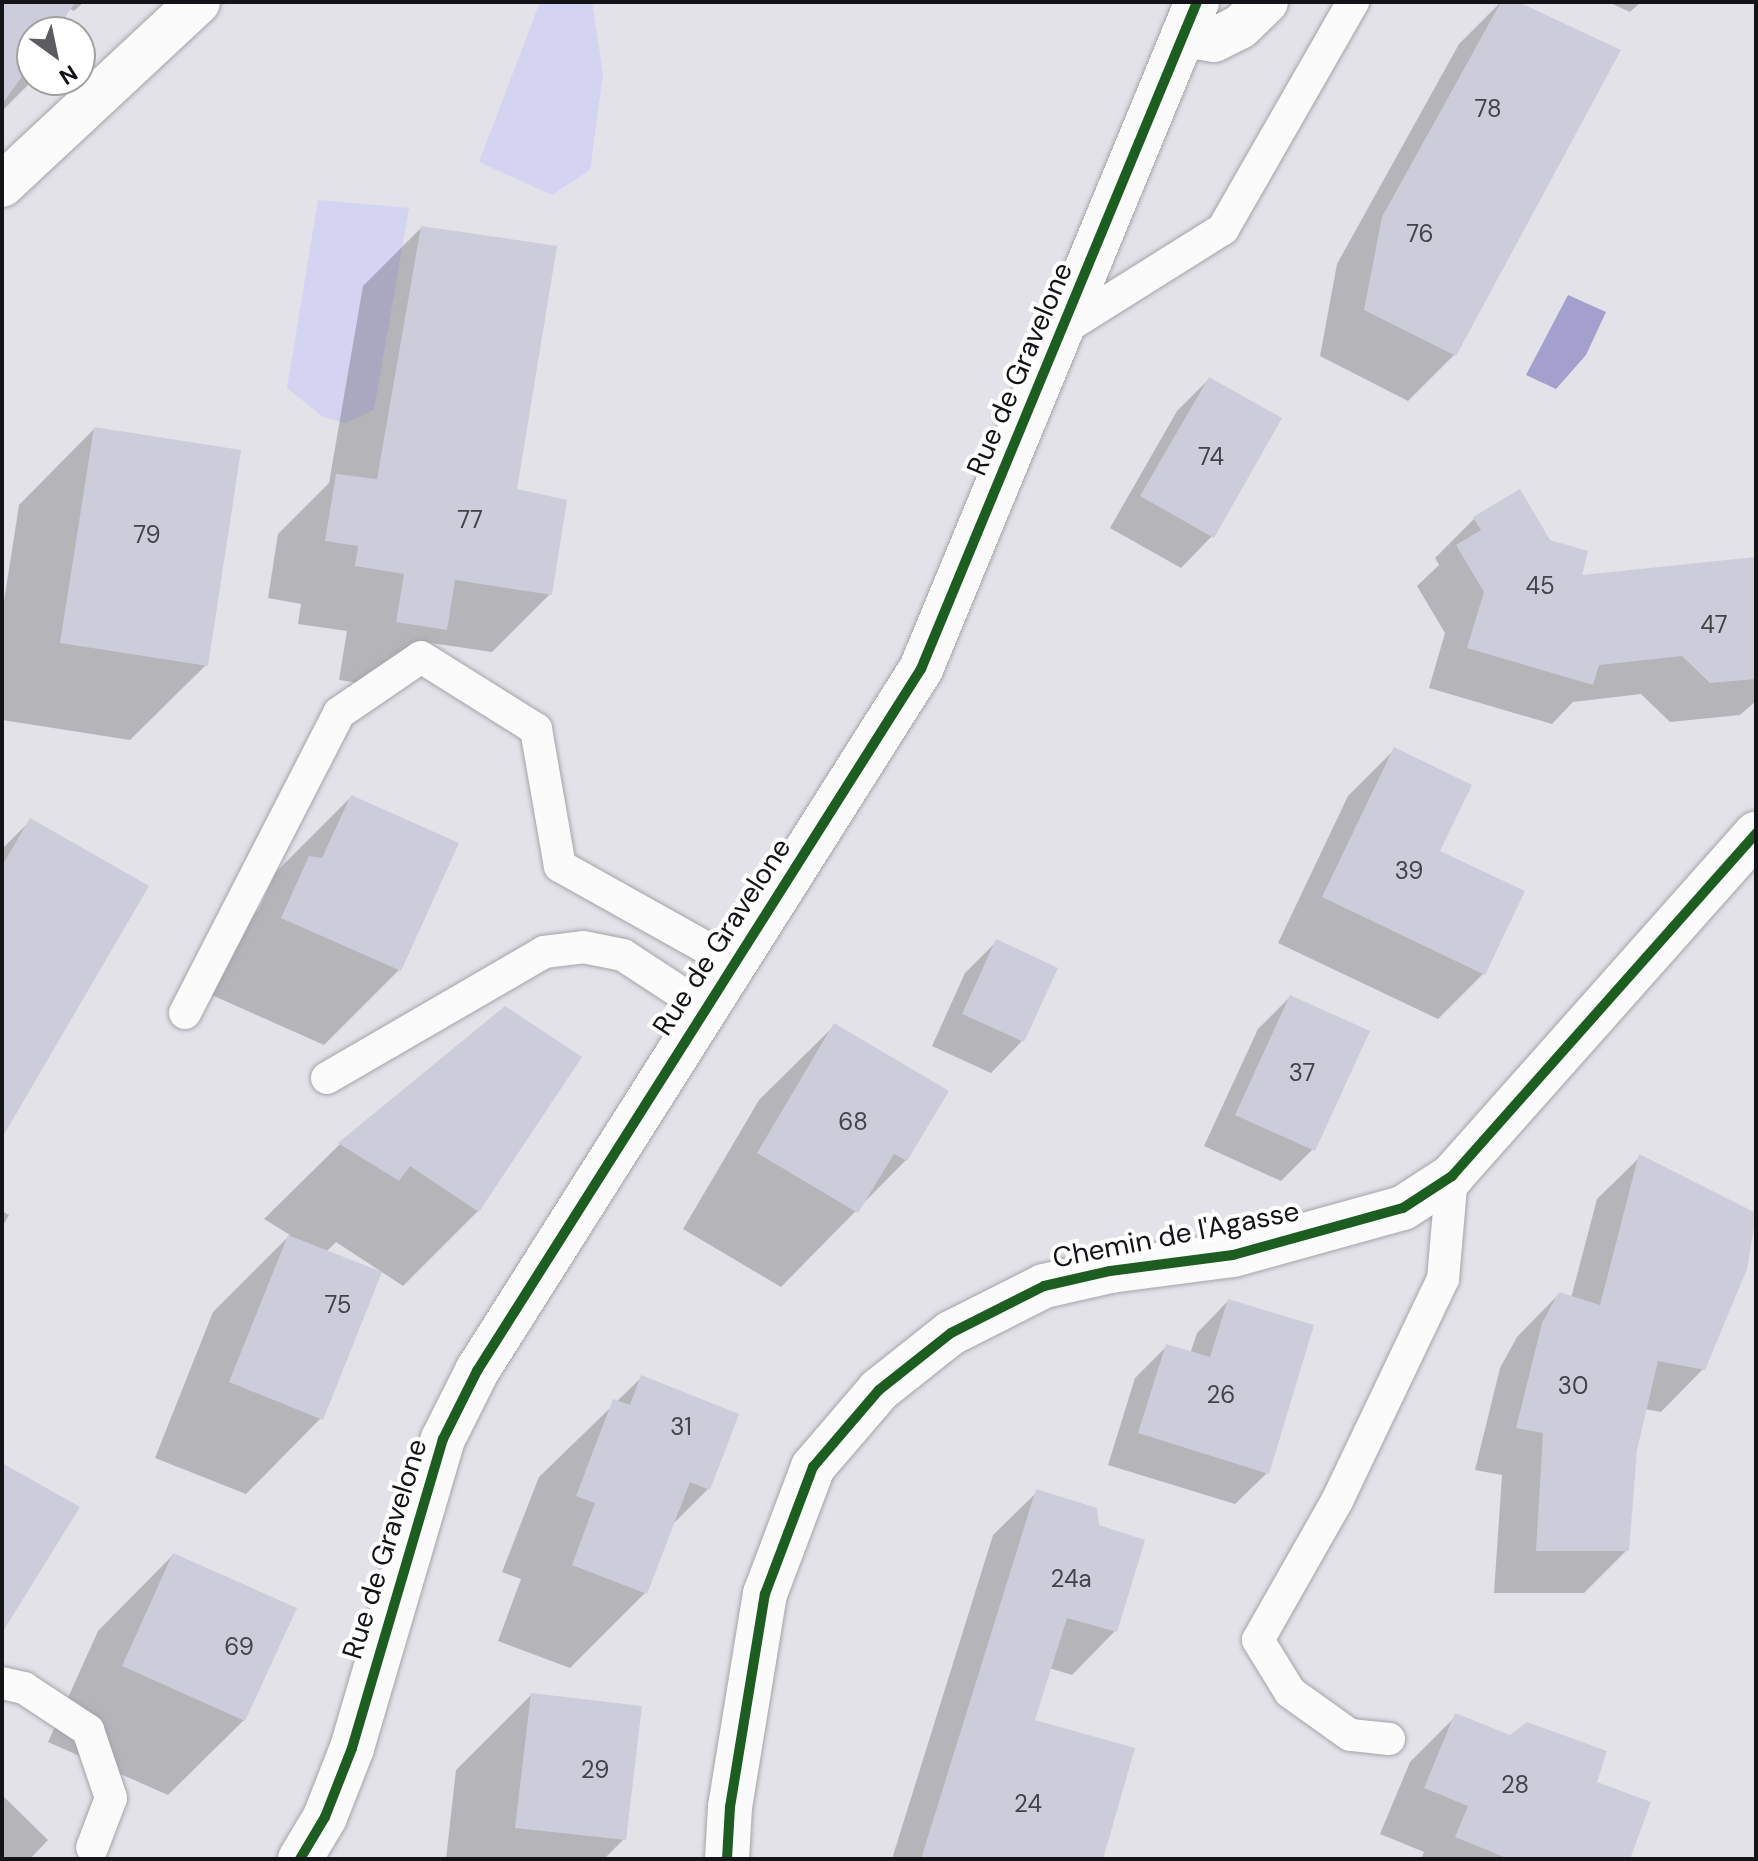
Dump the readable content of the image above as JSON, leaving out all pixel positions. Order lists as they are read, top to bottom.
{
  "streets": {
    "street": ["Rue de Gravelone", "Chemin de l'Agasse"]
  },
  "house_numbers": [
    "78",
    "76",
    "74",
    "77",
    "79",
    "45",
    "47",
    "39",
    "37",
    "68",
    "75",
    "30",
    "26",
    "31",
    "24a",
    "69",
    "29",
    "28",
    "24"
  ],
  "north": "bottom right"
}
